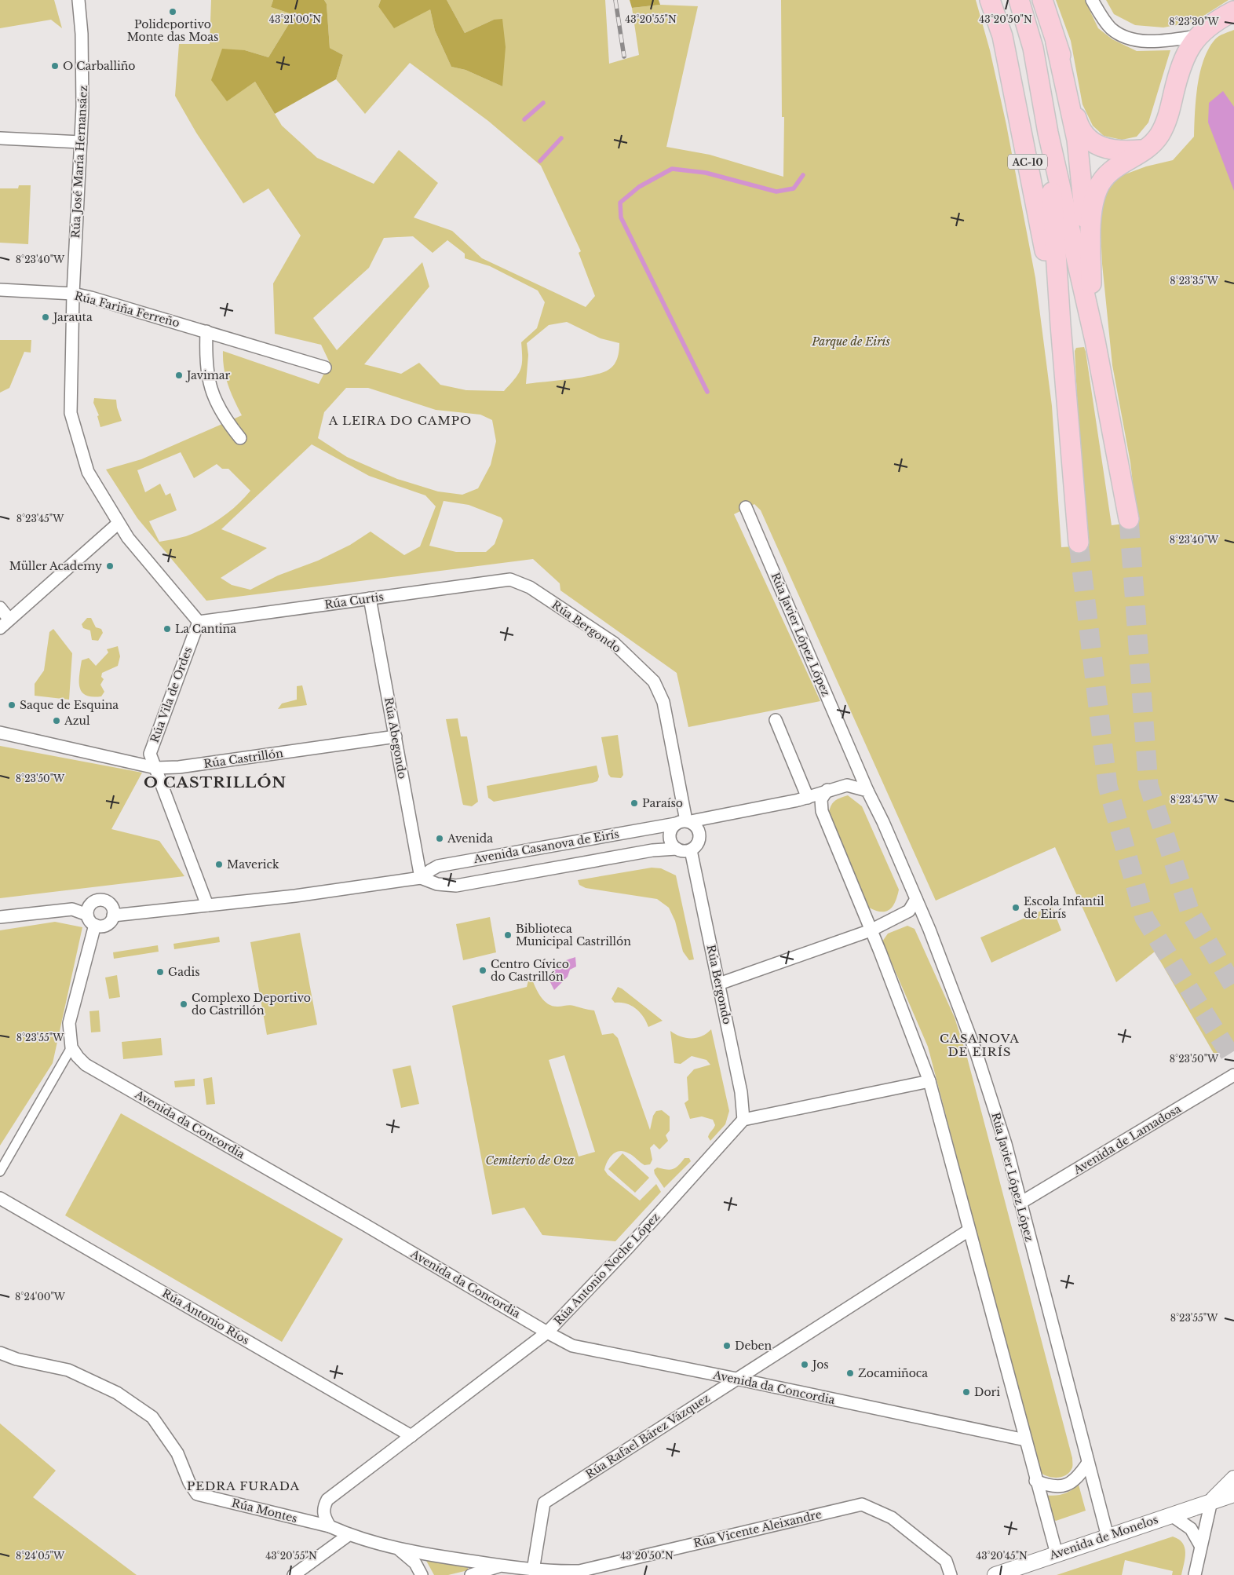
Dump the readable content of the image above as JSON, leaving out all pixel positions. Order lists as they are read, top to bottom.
{
  "streets": {
    "main road": ["AC-10"],
    "street": [
      "Rúa José María Hernansáez",
      "Rúa Fariña Ferreño",
      "Rúa Curtis",
      "Rúa Bergondo",
      "Rúa Javier López López",
      "Rúa Vila de Ordes",
      "Rúa Abegondo",
      "Rúa Castrillón",
      "Avenida Casanova de Eirís",
      "Avenida da Concordia",
      "Avenida de Lamadosa",
      "Rúa Antonio Noche López",
      "Rúa Antonio Ríos",
      "Rúa Rafael Bárez Vázquez",
      "Rúa Montes",
      "Rúa Vicente Aleixandre",
      "Avenida de Monelos"
    ]
  },
  "crossings": [
    ["Rúa José María Hernansáez", "Rúa Fariña Ferreño"],
    ["Rúa José María Hernansáez", "Rúa Curtis"],
    ["Rúa José María Hernansáez", "Rúa Vila de Ordes"],
    ["Rúa Curtis", "Rúa Bergondo"],
    ["Rúa Curtis", "Rúa Vila de Ordes"],
    ["Rúa Curtis", "Rúa Abegondo"],
    ["Rúa Bergondo", "Avenida Casanova de Eirís"],
    ["Rúa Bergondo", "Rúa Antonio Noche López"],
    ["Rúa Javier López López", "Avenida de Lamadosa"],
    ["Rúa Javier López López", "Avenida de Monelos"],
    ["Rúa Vila de Ordes", "Rúa Castrillón"],
    ["Rúa Abegondo", "Rúa Castrillón"],
    ["Rúa Abegondo", "Avenida Casanova de Eirís"],
    ["Avenida da Concordia", "Rúa Antonio Noche López"],
    ["Avenida da Concordia", "Rúa Rafael Bárez Vázquez"],
    ["Rúa Antonio Noche López", "Rúa Antonio Ríos"],
    ["Rúa Antonio Noche López", "Rúa Montes"],
    ["Rúa Antonio Noche López", "Rúa Vicente Aleixandre"],
    ["Rúa Rafael Bárez Vázquez", "Rúa Vicente Aleixandre"],
    ["Rúa Montes", "Rúa Vicente Aleixandre"]
  ],
  "districts": [
    "A LEIRA DO CAMPO",
    "O CASTRILLÓN",
    "CASANOVA DE EIRÍS",
    "PEDRA FURADA"
  ],
  "parks": ["Parque de Eirís", "Cemiterio de Oza"],
  "places": [
    "Polideportivo Monte das Moas",
    "O Carballiño",
    "Jarauta",
    "Javimar",
    "Müller Academy",
    "La Cantina",
    "Saque de Esquina",
    "Azul",
    "Paraíso",
    "Avenida",
    "Maverick",
    "Escola Infantil de Eirís",
    "Biblioteca Municipal Castrillón",
    "Centro Cívico do Castrillón",
    "Gadis",
    "Complexo Deportivo do Castrillón",
    "Deben",
    "Jos",
    "Zocamiñoca",
    "Dori"
  ],
  "coordinates": [
    "43°21'00\"N",
    "43°20'55\"N",
    "43°20'50\"N",
    "8°23'30\"W",
    "8°23'40\"W",
    "8°23'35\"W",
    "8°23'45\"W",
    "8°23'50\"W",
    "8°23'55\"W",
    "8°24'00\"W",
    "43°20'45\"N",
    "8°24'05\"W"
  ]
}
